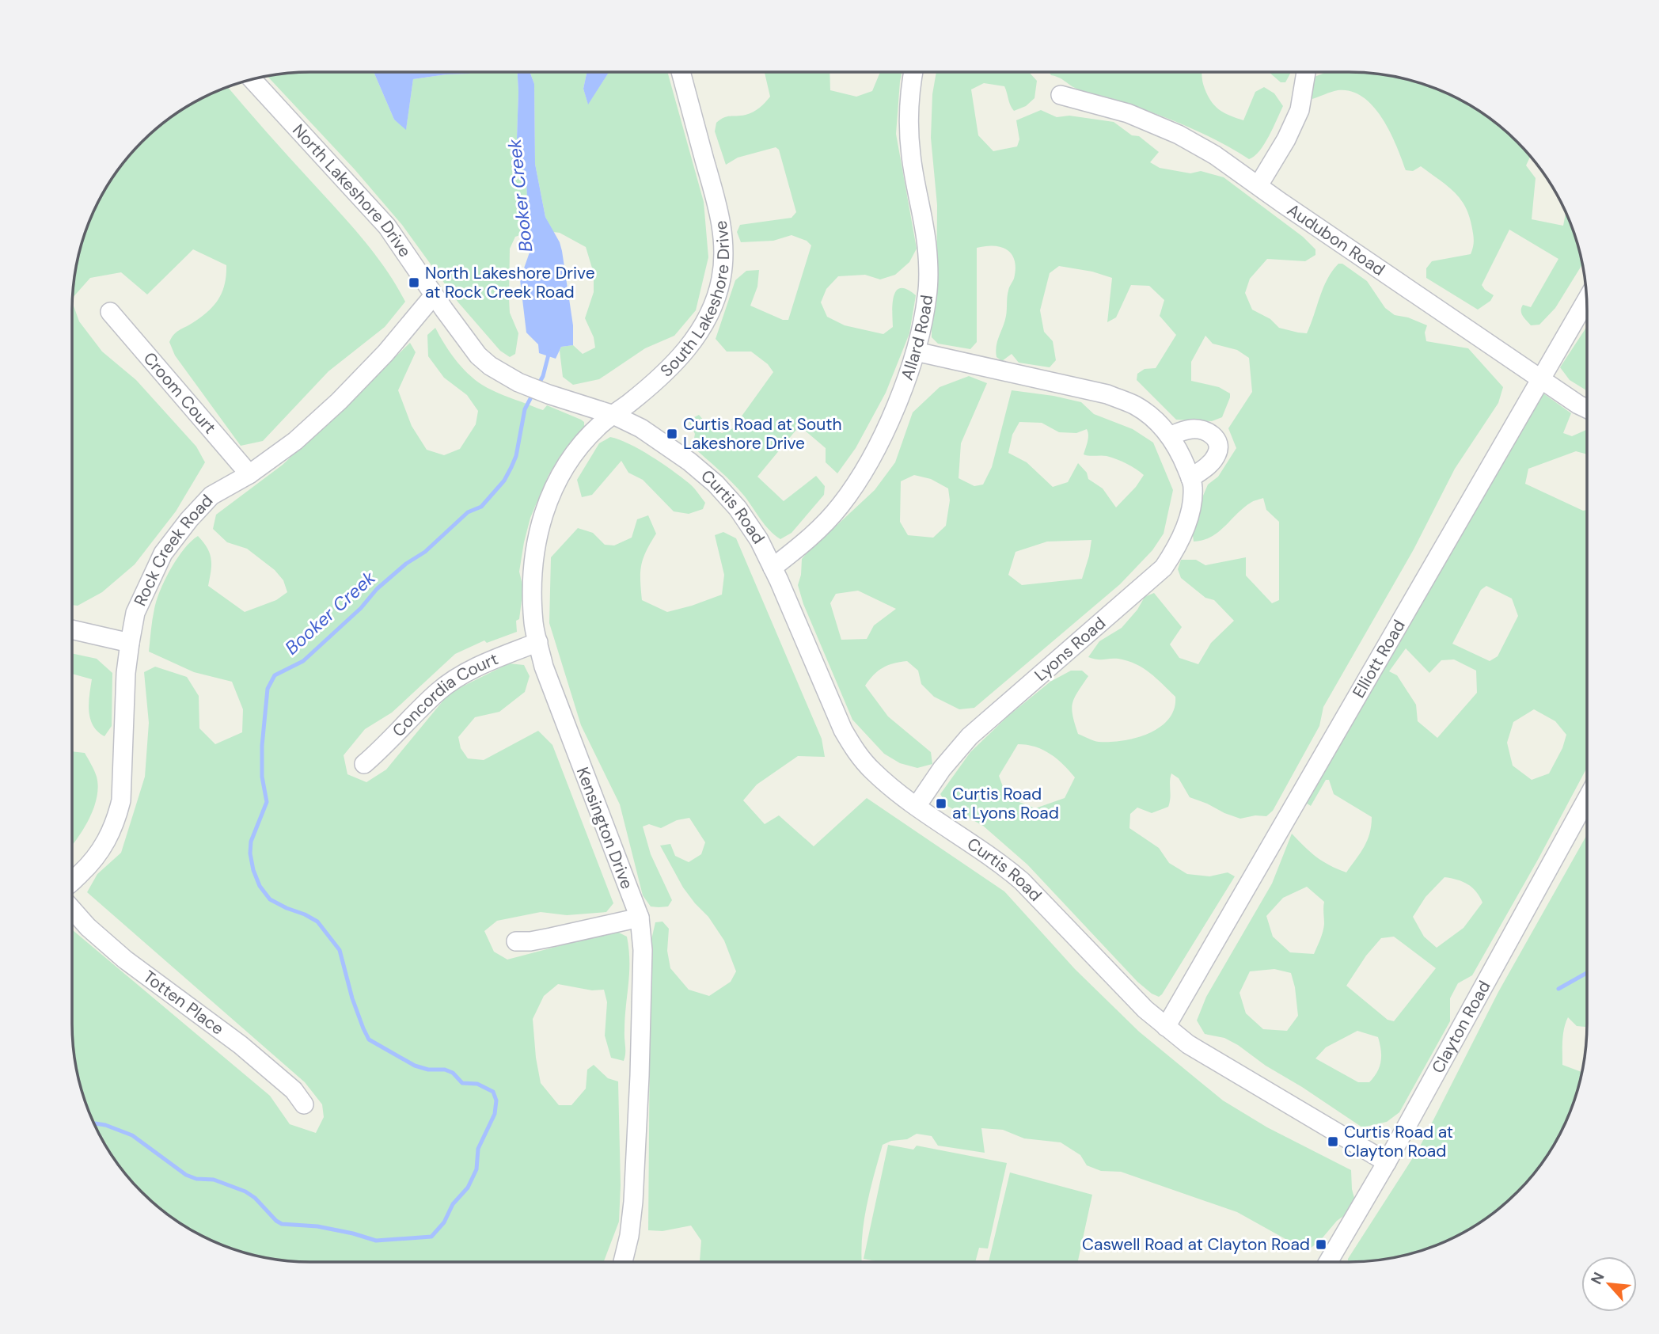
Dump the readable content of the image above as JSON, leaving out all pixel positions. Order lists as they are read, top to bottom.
{
  "streets": {
    "street": [
      "North Lakeshore Drive",
      "Audubon Road",
      "South Lakeshore Drive",
      "Allard Road",
      "Croom Court",
      "Curtis Road",
      "Rock Creek Road",
      "Lyons Road",
      "Elliott Road",
      "Concordia Court",
      "Kensington Drive",
      "Totten Place",
      "Clayton Road"
    ]
  },
  "crossings": [
    ["North Lakeshore Drive", "South Lakeshore Drive"],
    ["North Lakeshore Drive", "Curtis Road"],
    ["North Lakeshore Drive", "Rock Creek Road"],
    ["North Lakeshore Drive", "Kensington Drive"],
    ["Audubon Road", "Elliott Road"],
    ["South Lakeshore Drive", "Curtis Road"],
    ["South Lakeshore Drive", "Kensington Drive"],
    ["Allard Road", "Curtis Road"],
    ["Allard Road", "Lyons Road"],
    ["Croom Court", "Rock Creek Road"],
    ["Curtis Road", "Lyons Road"],
    ["Curtis Road", "Elliott Road"],
    ["Curtis Road", "Kensington Drive"],
    ["Curtis Road", "Clayton Road"],
    ["Concordia Court", "Kensington Drive"]
  ],
  "water": ["Booker Creek"],
  "places": {
    "transit": [
      "North Lakeshore Drive at Rock Creek Road",
      "Curtis Road at South Lakeshore Drive",
      "Curtis Road at Lyons Road",
      "Curtis Road at Clayton Road",
      "Caswell Road at Clayton Road"
    ]
  },
  "north": "top left"
}
